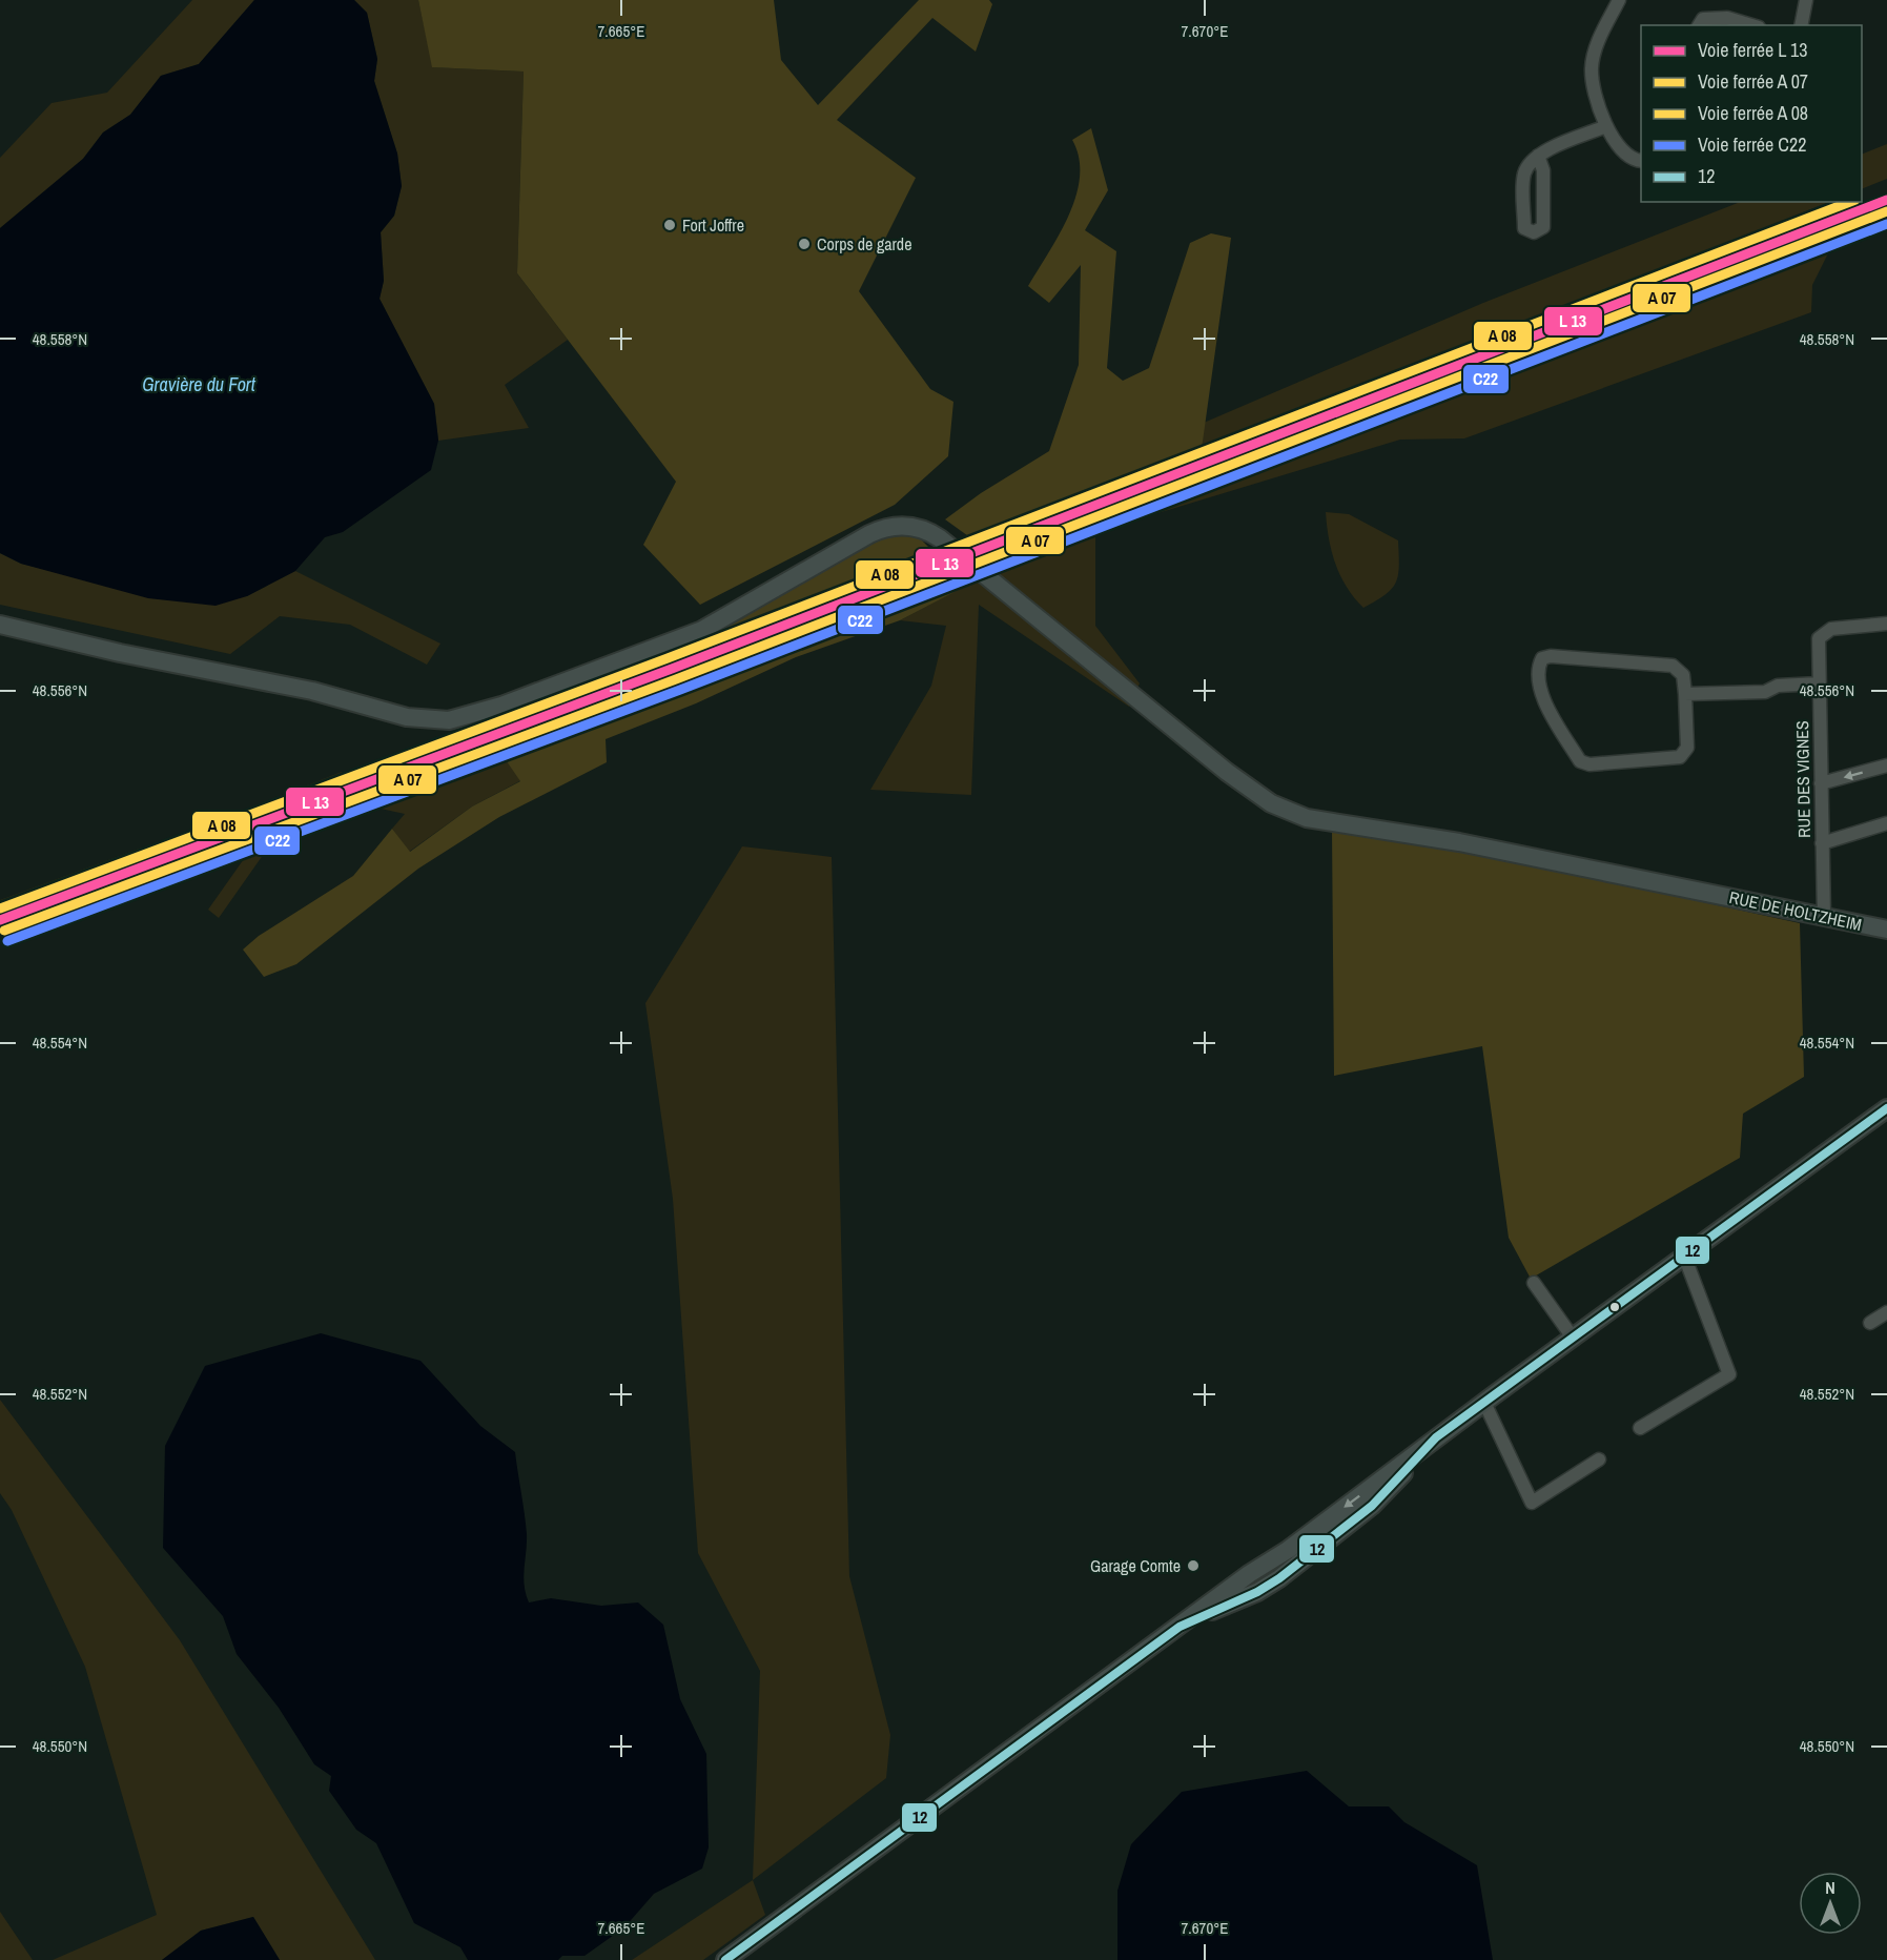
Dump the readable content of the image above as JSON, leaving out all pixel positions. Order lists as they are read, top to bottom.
{
  "streets": {
    "main road": ["RUE DE HOLTZHEIM"],
    "street": ["RUE DES VIGNES"]
  },
  "crossings": [
    ["RUE DES VIGNES", "RUE DE HOLTZHEIM"]
  ],
  "water": ["Gravière du Fort"],
  "places": ["Fort Joffre", "Corps de garde", "Garage Comte"],
  "lines": ["rail line C22", "transit line 12"],
  "legend": [
    "Voie ferrée L 13",
    "Voie ferrée A 07",
    "Voie ferrée A 08",
    "Voie ferrée C22",
    "12"
  ],
  "north": "top",
  "coordinates": [
    "7.665°E",
    "7.670°E",
    "48.558°N",
    "48.556°N",
    "48.554°N",
    "48.552°N",
    "48.550°N"
  ]
}
